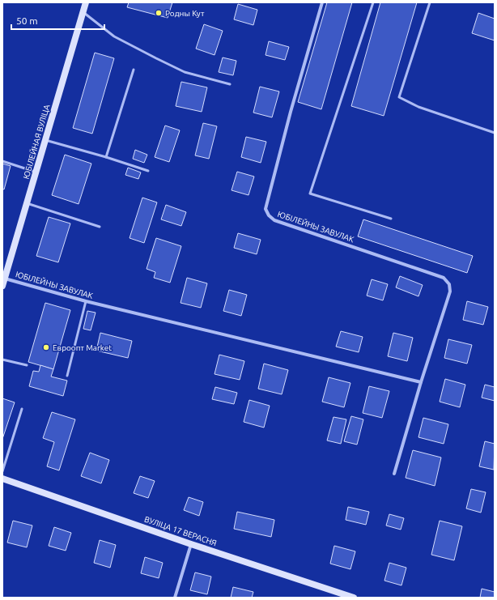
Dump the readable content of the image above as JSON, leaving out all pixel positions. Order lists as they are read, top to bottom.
{
  "streets": {
    "street": ["ЮБІЛЕЙНАЯ ВУЛІЦА", "ЮБІЛЕЙНЫ ЗАВУЛАК", "ВУЛІЦА 17 ВЕРАСНЯ"]
  },
  "crossings": [
    ["ЮБІЛЕЙНАЯ ВУЛІЦА", "ЮБІЛЕЙНЫ ЗАВУЛАК"]
  ],
  "places": ["Родны Кут", "Евроопт Market"],
  "scale_bar": "50 m"
}
